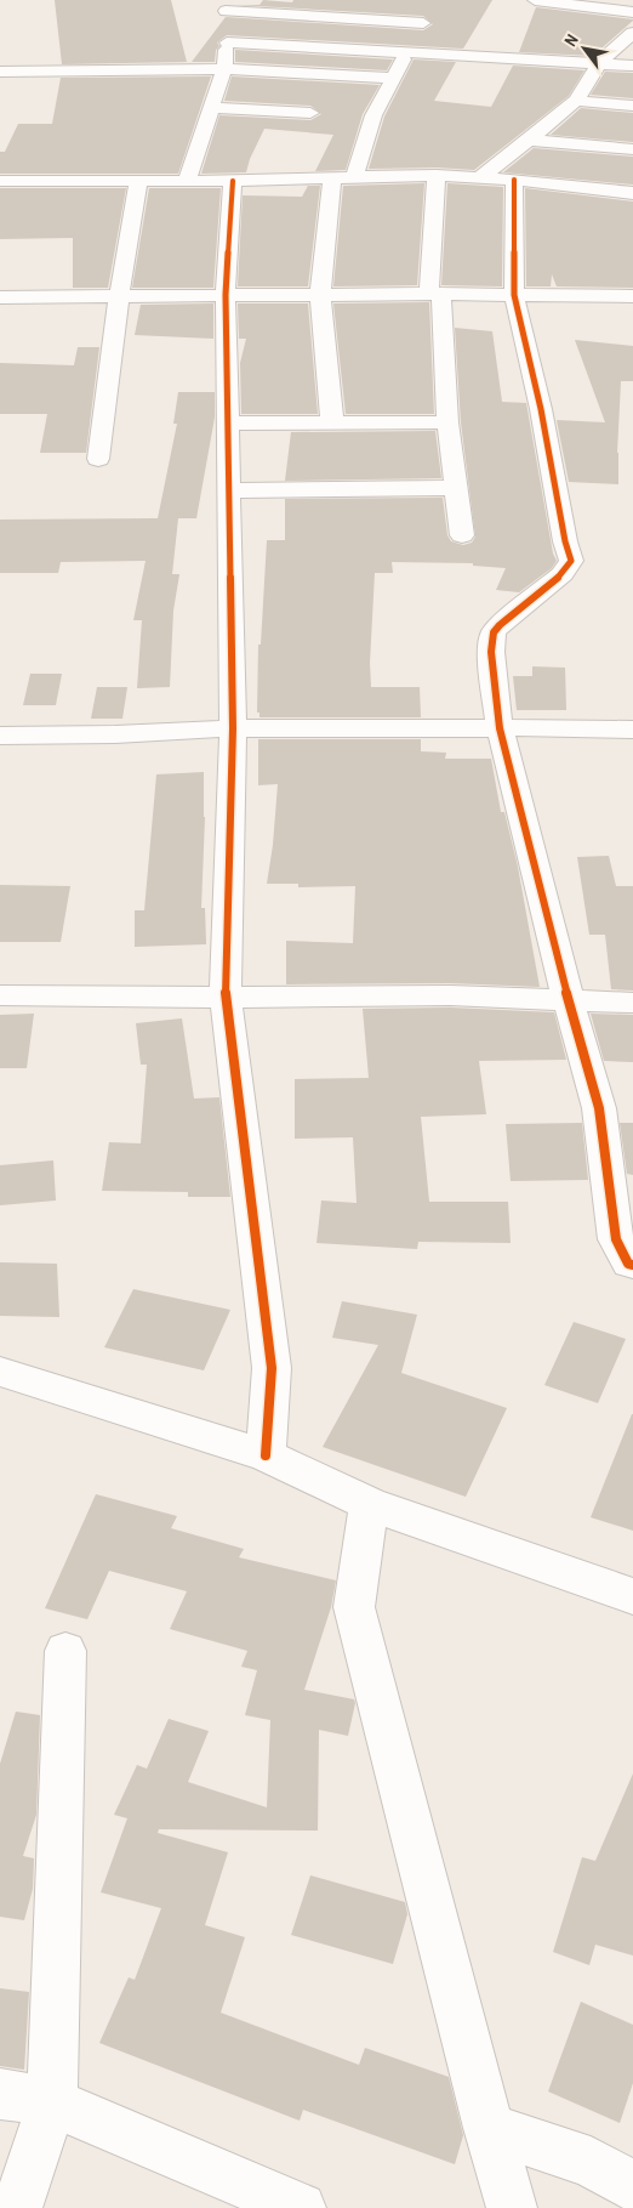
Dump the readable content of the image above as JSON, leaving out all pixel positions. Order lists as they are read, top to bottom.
{
  "north": "top left"
}
